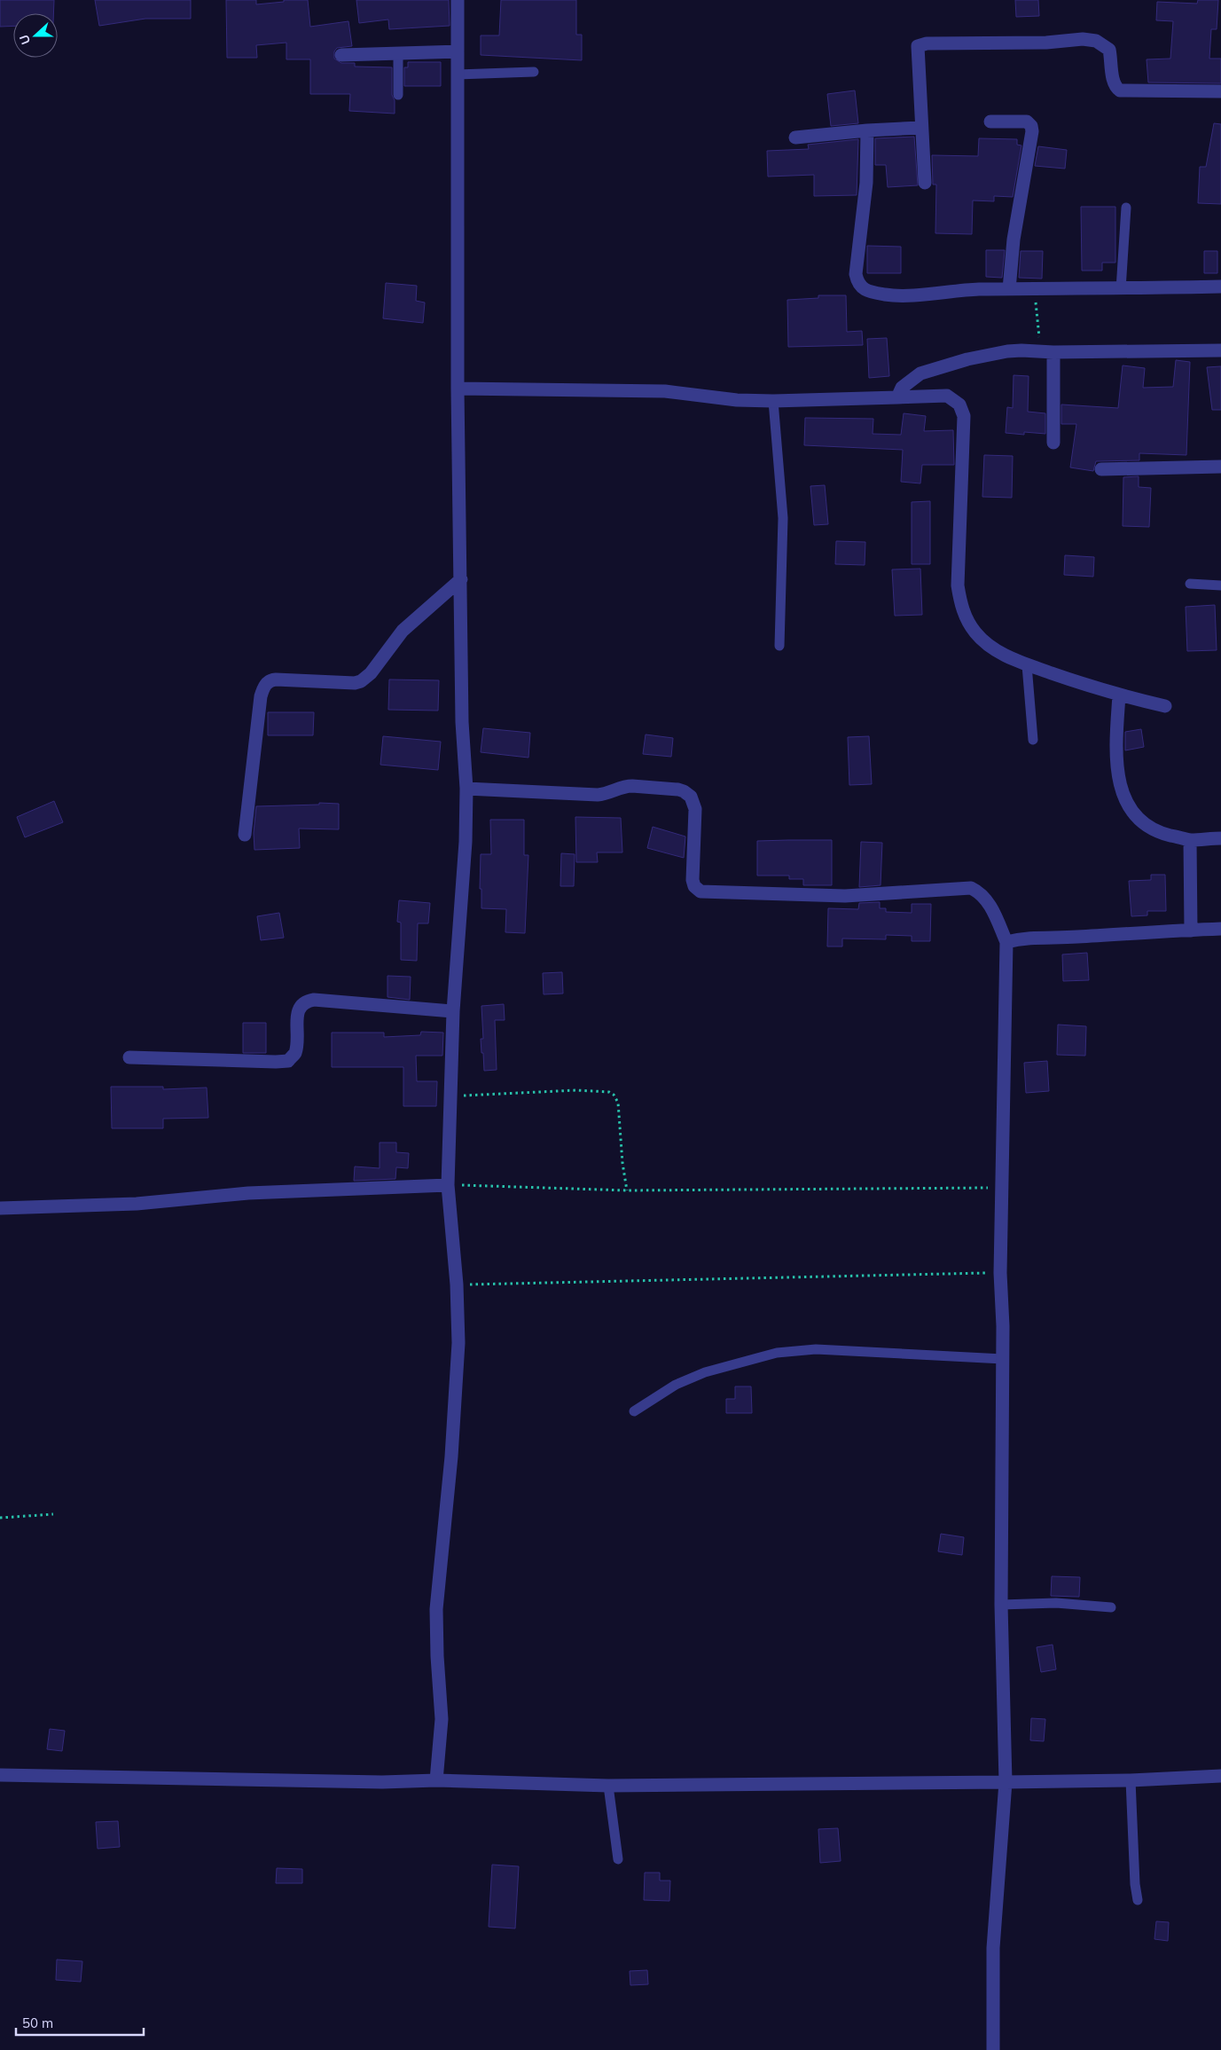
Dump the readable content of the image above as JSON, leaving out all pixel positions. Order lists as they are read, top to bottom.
{
  "scale_bar": "50 m",
  "north": "left"
}
